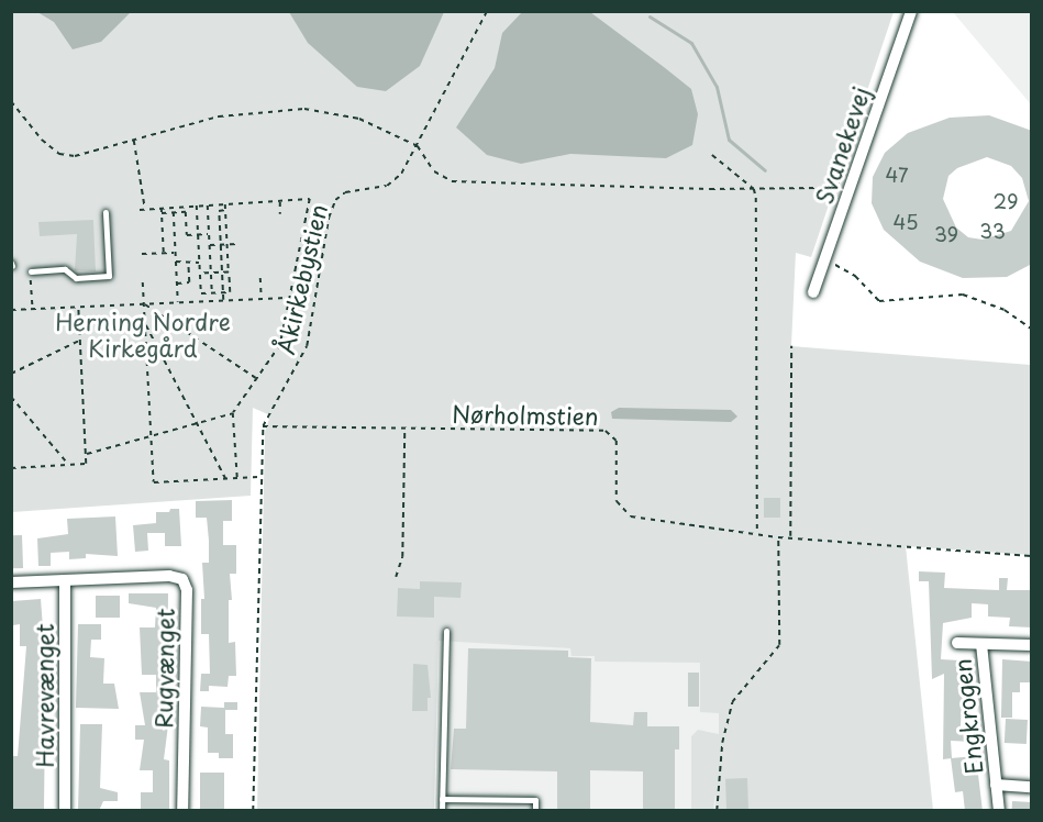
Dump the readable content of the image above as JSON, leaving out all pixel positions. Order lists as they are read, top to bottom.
{
  "streets": {
    "street": [
      "Svanekevej",
      "Rugvænget",
      "Havrevænget",
      "Engkrogen"
    ],
    "path": ["Åkirkebystien", "Nørholmstien"]
  },
  "crossings": [
    ["Åkirkebystien", "Nørholmstien"],
    ["Rugvænget", "Havrevænget"]
  ],
  "parks": ["Herning Nordre Kirkegård"],
  "house_numbers": [
    "47",
    "29",
    "45",
    "33",
    "39"
  ]
}
